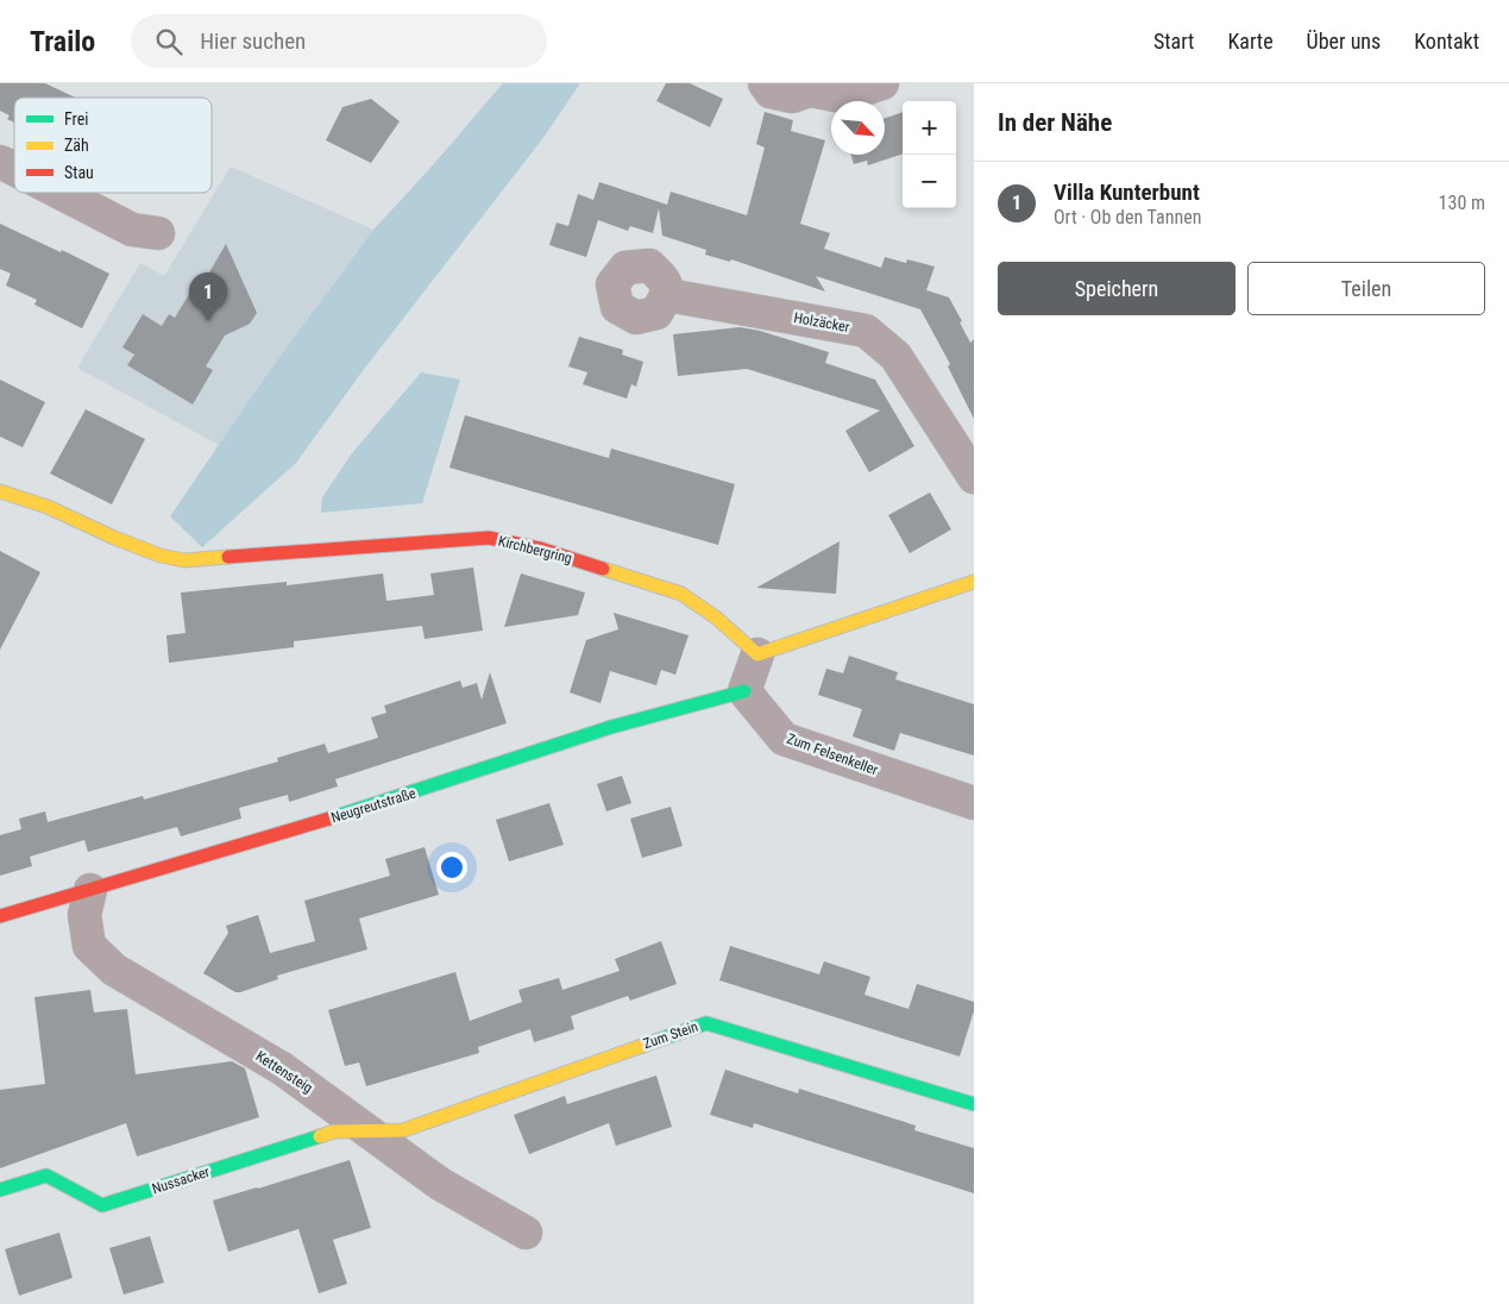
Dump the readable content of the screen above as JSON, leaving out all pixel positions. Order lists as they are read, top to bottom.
{
  "streets": {
    "street": [
      "Holzäcker",
      "Kirchbergring",
      "Zum Felsenkeller",
      "Neugreutstraße",
      "Zum Stein",
      "Kettensteig",
      "Nussacker"
    ]
  },
  "crossings": [
    ["Zum Felsenkeller", "Neugreutstraße"],
    ["Neugreutstraße", "Kettensteig"],
    ["Zum Stein", "Kettensteig"],
    ["Zum Stein", "Nussacker"],
    ["Kettensteig", "Nussacker"]
  ],
  "legend": ["Frei", "Zäh", "Stau"],
  "north": "bottom right",
  "page": {
    "header": "Trailo",
    "search": "Hier suchen",
    "nav": [
      "Start",
      "Karte",
      "Über uns",
      "Kontakt"
    ],
    "heading": "In der Nähe",
    "map_buttons": ["+", "−"],
    "list": [
      {
        "mark": "1",
        "name": "Villa Kunterbunt",
        "note": "Ort · Ob den Tannen",
        "value": "130 m"
      }
    ],
    "buttons": ["Speichern", "Teilen"],
    "pins": "1"
  }
}
